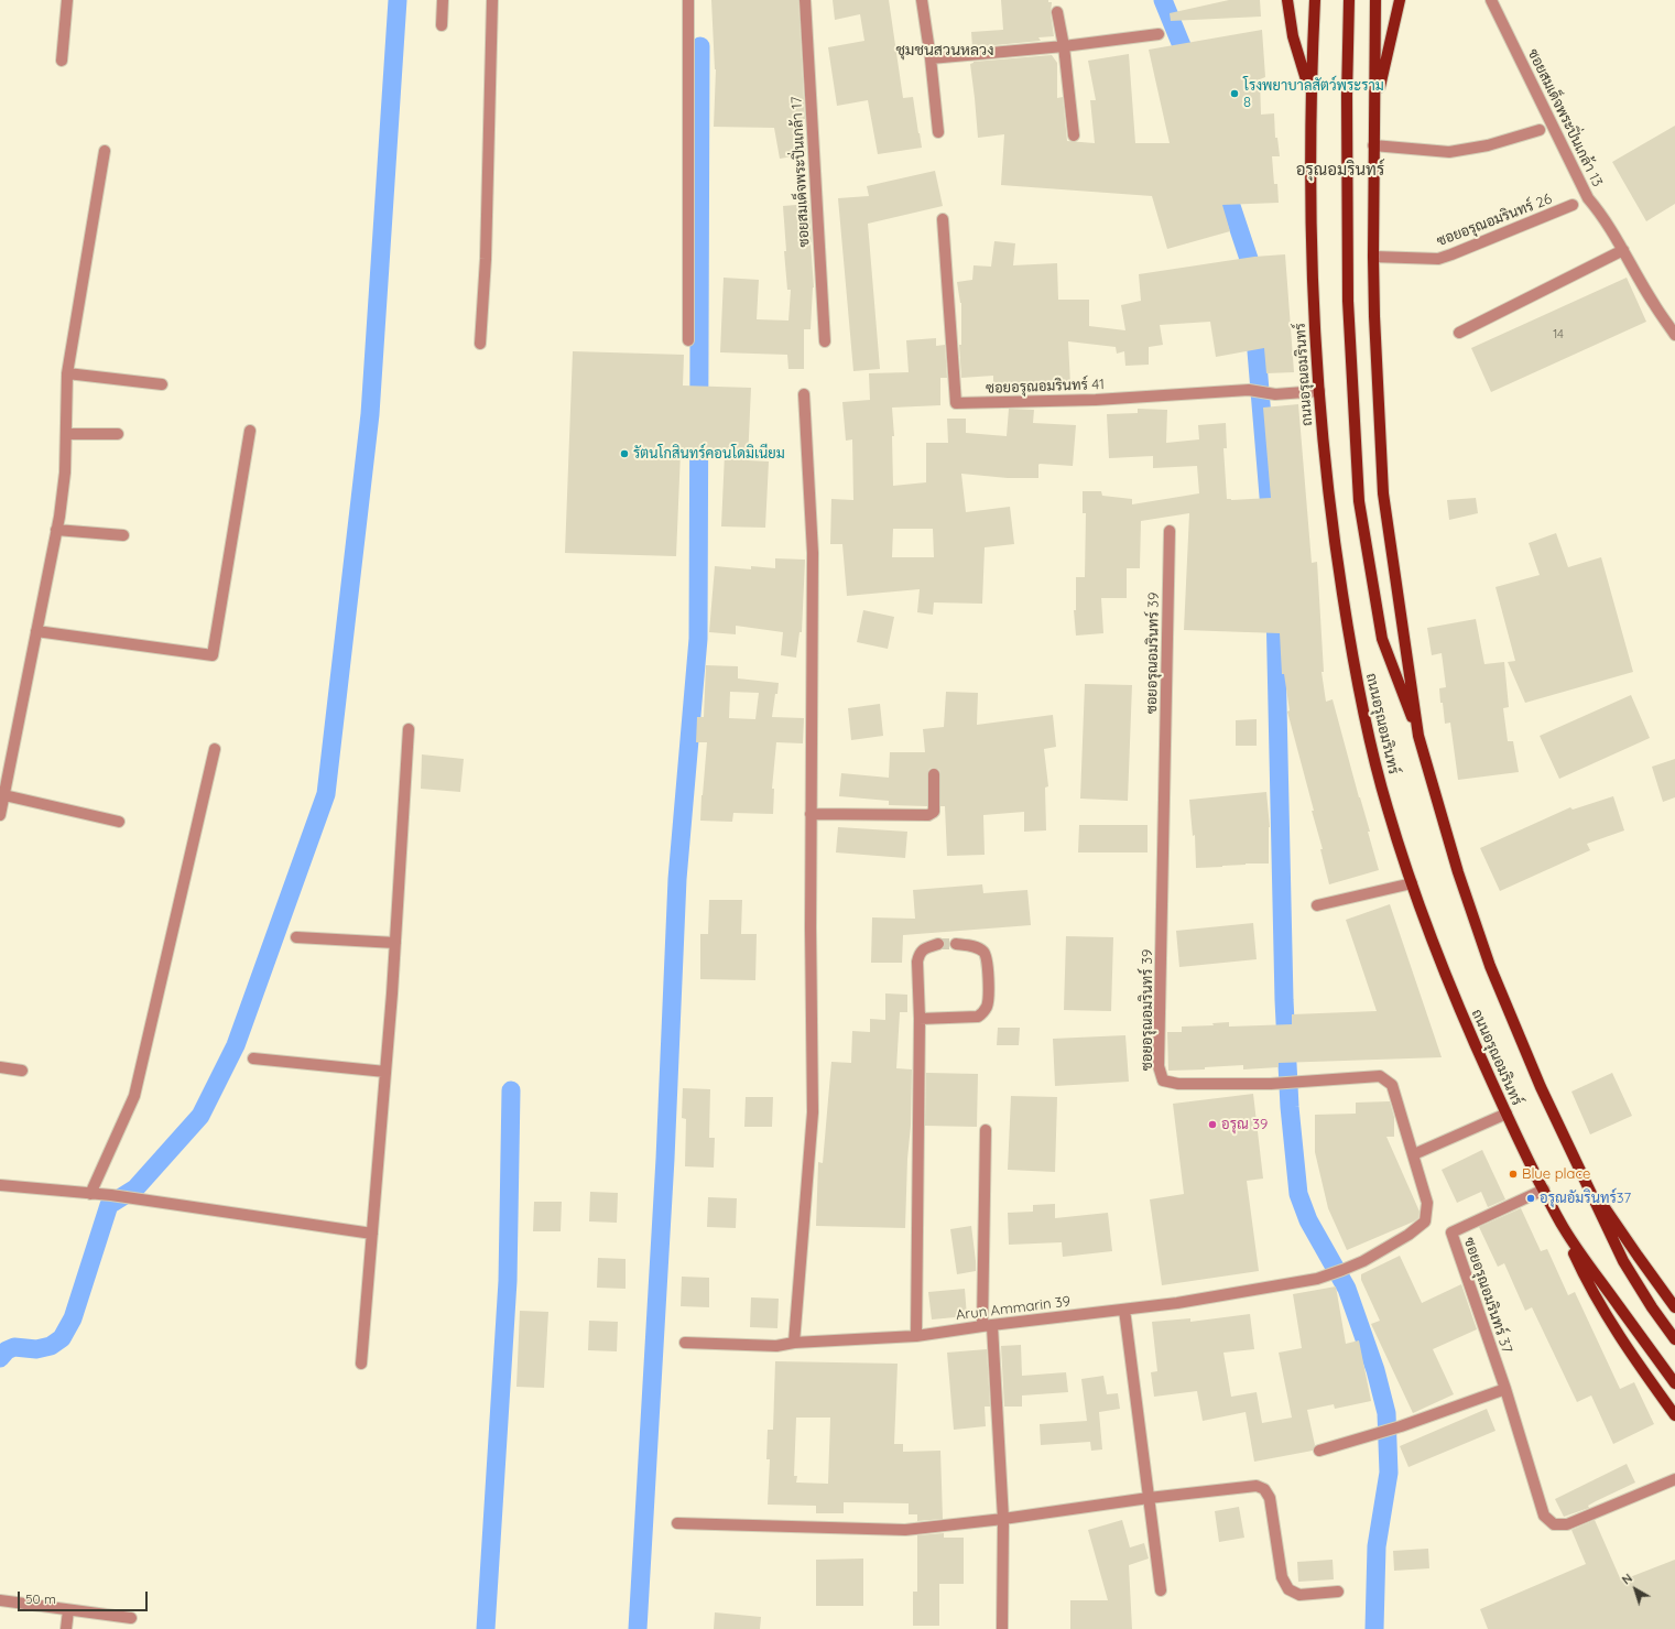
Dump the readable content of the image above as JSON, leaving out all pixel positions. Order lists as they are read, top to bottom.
{
  "streets": {
    "main road": ["ถนนอรุณอมรินทร์"],
    "street": [
      "ซอยสมเด็จพระปิ่นเกล้า 13",
      "ซอยสมเด็จพระปิ่นเกล้า 17",
      "ซอยอรุณอมรินทร์ 26",
      "ซอยอรุณอมรินทร์ 41",
      "ซอยอรุณอมรินทร์ 39",
      "ซอยอรุณอมรินทร์ 37",
      "Arun Ammarin 39"
    ]
  },
  "crossings": [
    ["ซอยอรุณอมรินทร์ 26", "ถนนอรุณอมรินทร์"],
    ["ถนนอรุณอมรินทร์", "ซอยอรุณอมรินทร์ 41"],
    ["ถนนอรุณอมรินทร์", "ซอยอรุณอมรินทร์ 37"],
    ["ซอยอรุณอมรินทร์ 39", "Arun Ammarin 39"]
  ],
  "districts": ["ชุมชนสวนหลวง", "อรุณอมรินทร์"],
  "places": [
    "โรงพยาบาลสัตว์พระราม 8",
    "รัตนโกสินทร์คอนโดมิเนียม",
    "อรุณ 39",
    "Blue place",
    "อรุณอัมรินทร์37"
  ],
  "house_numbers": ["14"],
  "scale_bar": "50 m",
  "north": "top left"
}
